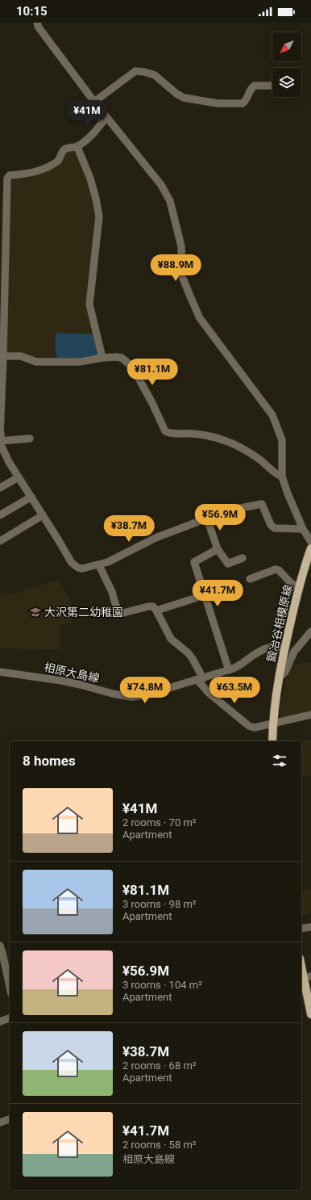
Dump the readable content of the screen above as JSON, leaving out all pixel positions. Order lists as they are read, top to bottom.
{
  "streets": {
    "main road": ["鍛冶谷相模原線"],
    "street": ["相原大島線"]
  },
  "crossings": [
    ["鍛冶谷相模原線", "相原大島線"]
  ],
  "places": {
    "school or university": ["大沢第二幼稚園"]
  },
  "north": "bottom left",
  "page": {
    "status": "10:15",
    "price": [
      "¥41M",
      "¥88.9M",
      "¥81.1M",
      "¥56.9M",
      "¥38.7M",
      "¥41.7M",
      "¥74.8M",
      "¥63.5M"
    ],
    "heading": "8 homes",
    "list": [
      {
        "name": "¥41M",
        "note": "2 rooms · 70 m² · Apartment"
      },
      {
        "name": "¥81.1M",
        "note": "3 rooms · 98 m² · Apartment"
      },
      {
        "name": "¥56.9M",
        "note": "3 rooms · 104 m² · Apartment"
      },
      {
        "name": "¥38.7M",
        "note": "2 rooms · 68 m² · Apartment"
      },
      {
        "name": "¥41.7M",
        "note": "2 rooms · 58 m² · 相原大島線"
      }
    ]
  }
}
